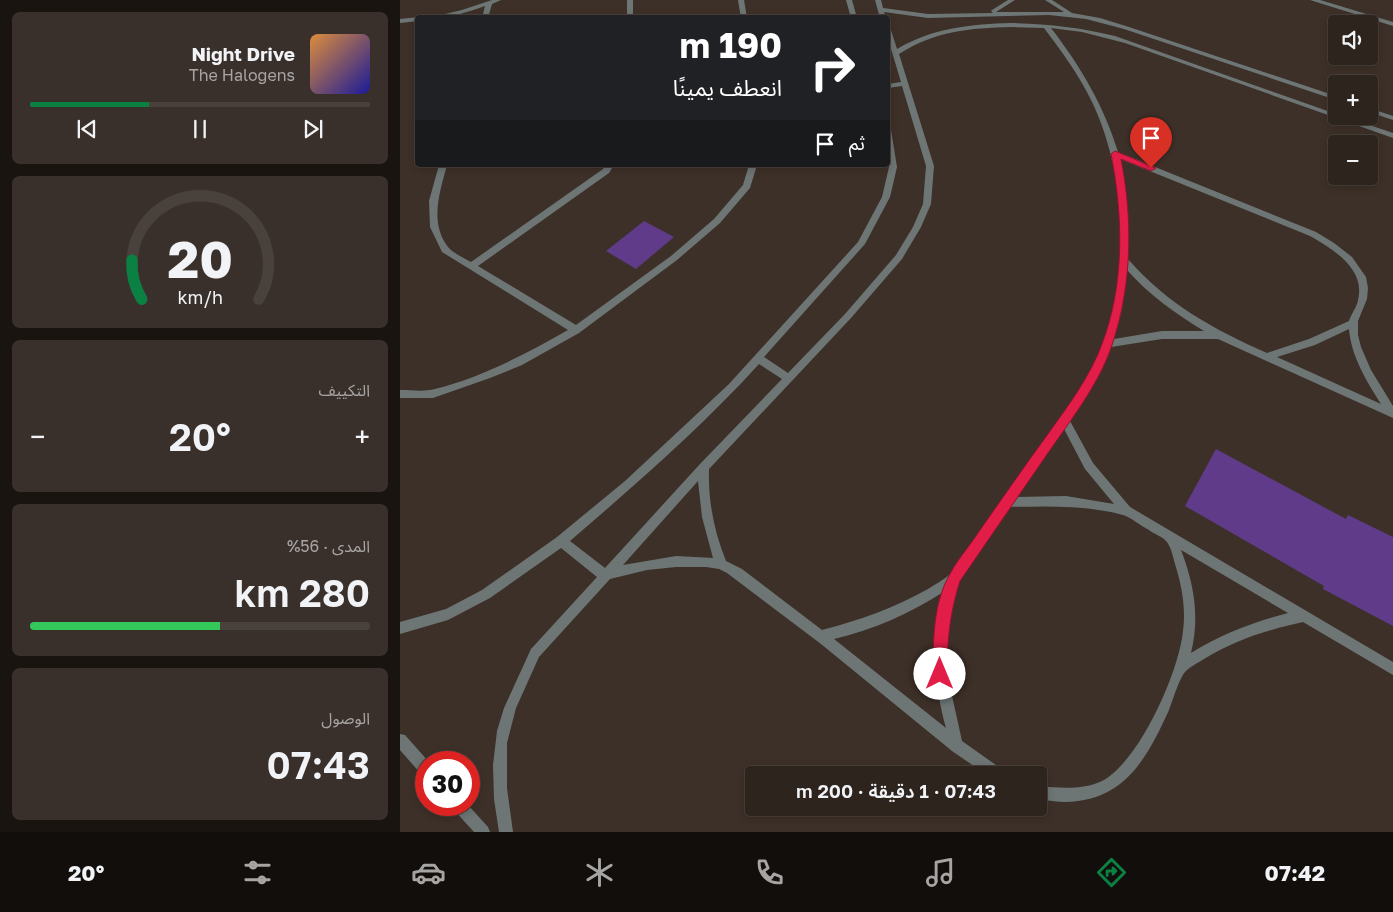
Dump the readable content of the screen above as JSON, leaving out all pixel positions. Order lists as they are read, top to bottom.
{
  "page": {
    "map_buttons": ["+", "−"],
    "turn": ["190 m", "انعطف يمينًا"],
    "song": ["Night Drive", "The Halogens"],
    "then": "ثم",
    "tile": [
      "التكييف",
      ["المدى · 56%", "280 km"],
      ["الوصول", "07:43"]
    ],
    "heat": ["−", "20°", "+"],
    "limit": "30",
    "trip": "07:43 · 1 دقيقة · 200 m",
    "tabs": ["07:42", "20°"],
    "gauge": ["20", "km/h"]
  }
}
